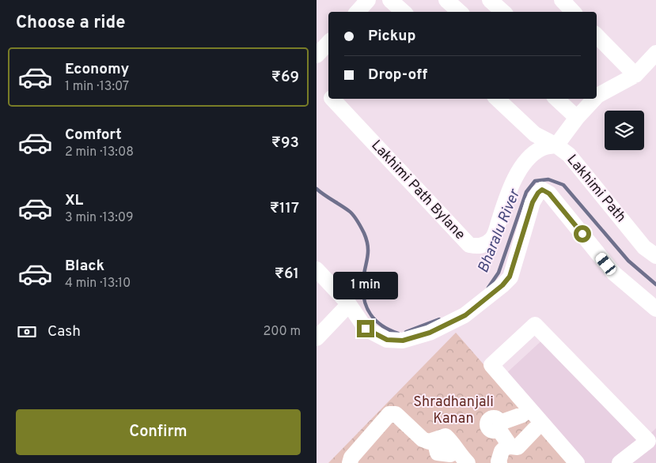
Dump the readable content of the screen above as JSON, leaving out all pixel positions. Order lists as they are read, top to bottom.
{
  "streets": {
    "street": ["Lakhimi Path", "Lakhimi Path Bylane"]
  },
  "crossings": [
    ["Lakhimi Path", "Lakhimi Path Bylane"]
  ],
  "water": ["Bharalu River"],
  "parks": ["Shradhanjali Kanan"],
  "page": {
    "heading": "Choose a ride",
    "banner": ["Pickup", "Drop-off"],
    "list": [
      {
        "name": "Economy",
        "note": "1 min · 13:07",
        "value": "₹69"
      },
      {
        "name": "Comfort",
        "note": "2 min · 13:08",
        "value": "₹93"
      },
      {
        "name": "XL",
        "note": "3 min · 13:09",
        "value": "₹117"
      },
      {
        "name": "Black",
        "note": "4 min · 13:10",
        "value": "₹61"
      }
    ],
    "bubble": "1 min",
    "pay": ["Cash", "200 m"],
    "buttons": "Confirm"
  }
}
